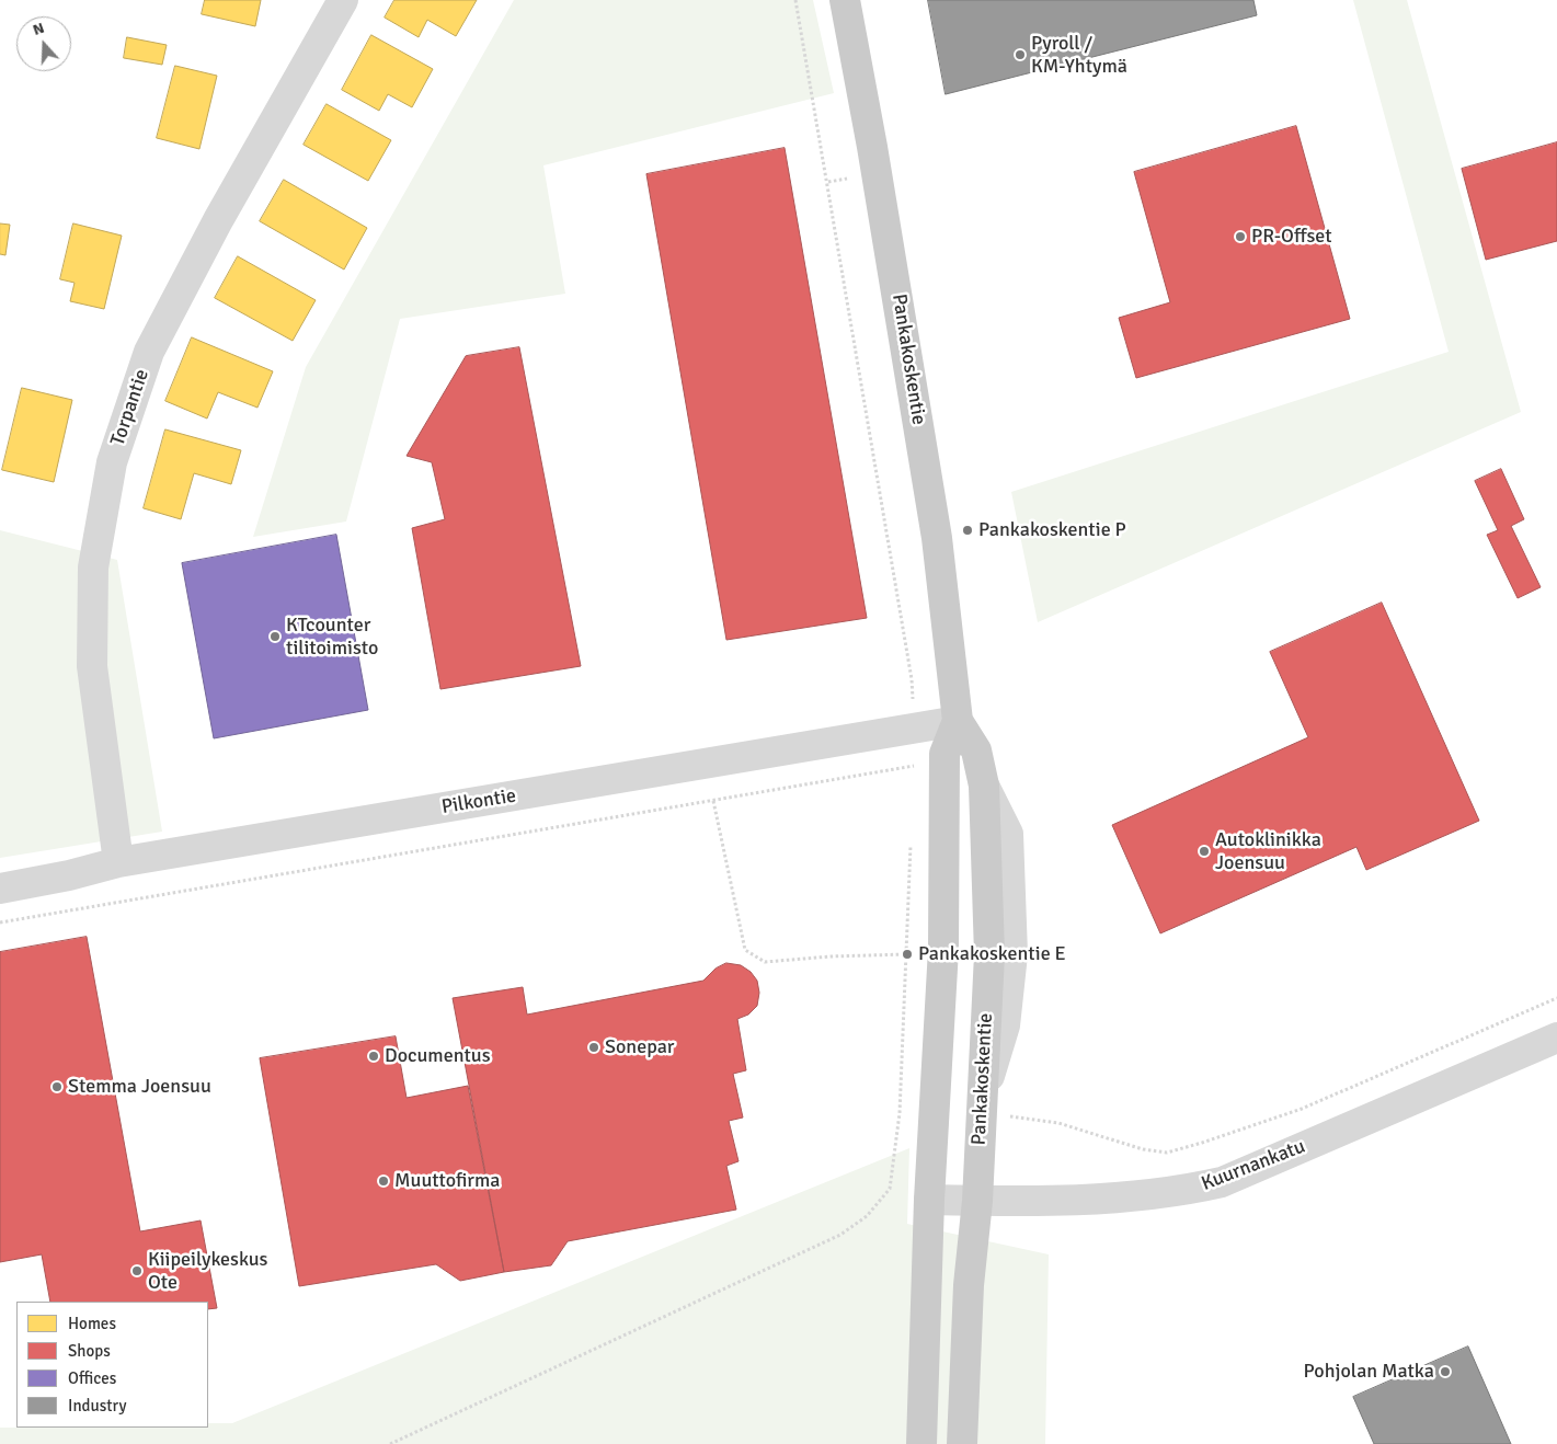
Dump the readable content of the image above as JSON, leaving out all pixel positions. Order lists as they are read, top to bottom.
{
  "streets": {
    "main road": ["Pankakoskentie"],
    "street": ["Torpantie", "Pilkontie", "Kuurnankatu"]
  },
  "crossings": [
    ["Pankakoskentie", "Pilkontie"],
    ["Pankakoskentie", "Kuurnankatu"],
    ["Torpantie", "Pilkontie"]
  ],
  "places": [
    "Pyroll / KM-Yhtymä",
    "PR-Offset",
    "Pankakoskentie P",
    "KTcounter tilitoimisto",
    "Autoklinikka Joensuu",
    "Pankakoskentie E",
    "Sonepar",
    "Documentus",
    "Stemma Joensuu",
    "Muuttofirma",
    "Kiipeilykeskus Ote",
    "Pohjolan Matka"
  ],
  "legend": [
    "Homes",
    "Shops",
    "Offices",
    "Industry"
  ],
  "north": "top"
}
